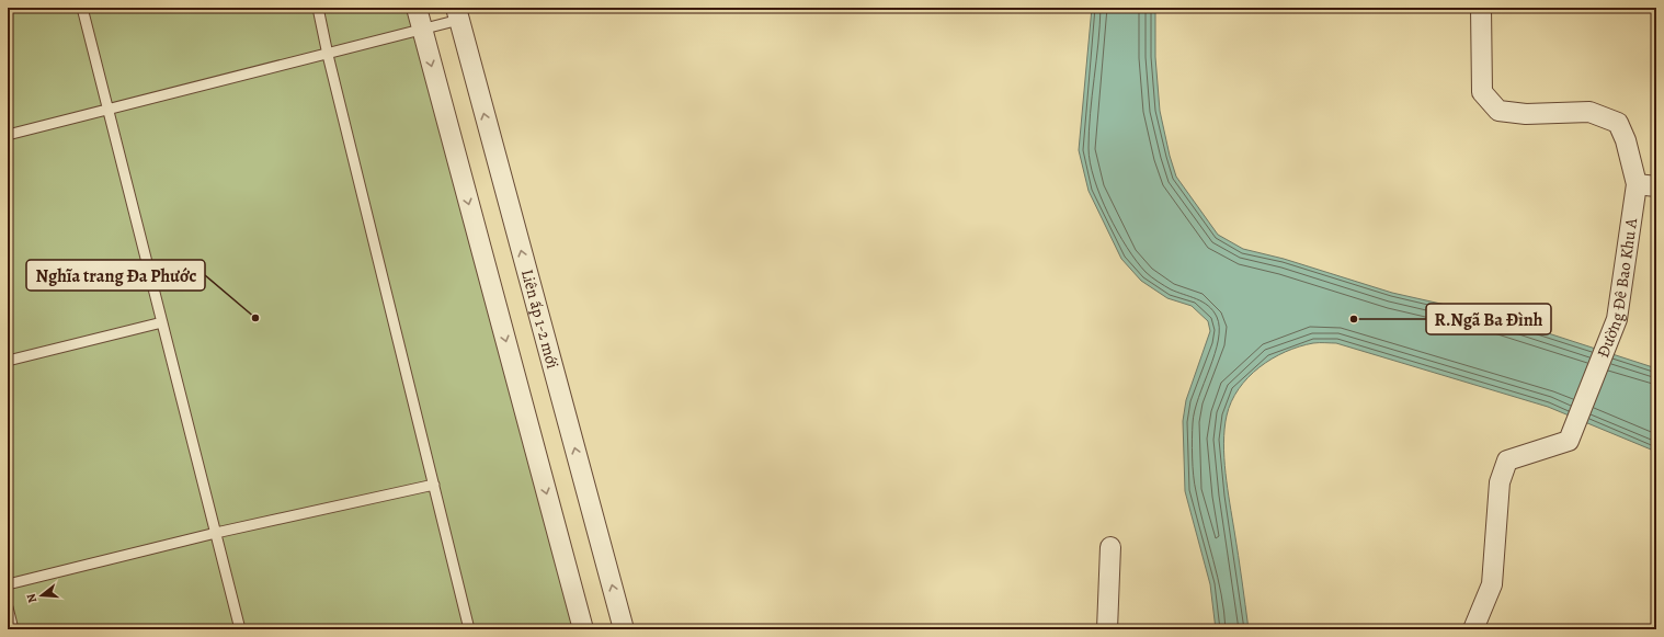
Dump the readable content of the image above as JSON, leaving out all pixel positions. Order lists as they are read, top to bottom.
{
  "streets": {
    "street": ["Đường Đê Bao Khu A", "Liên ấp 1-2 mới"]
  },
  "places": ["Nghĩa trang Đa Phước", "R.Ngã Ba Đình"],
  "north": "left"
}
